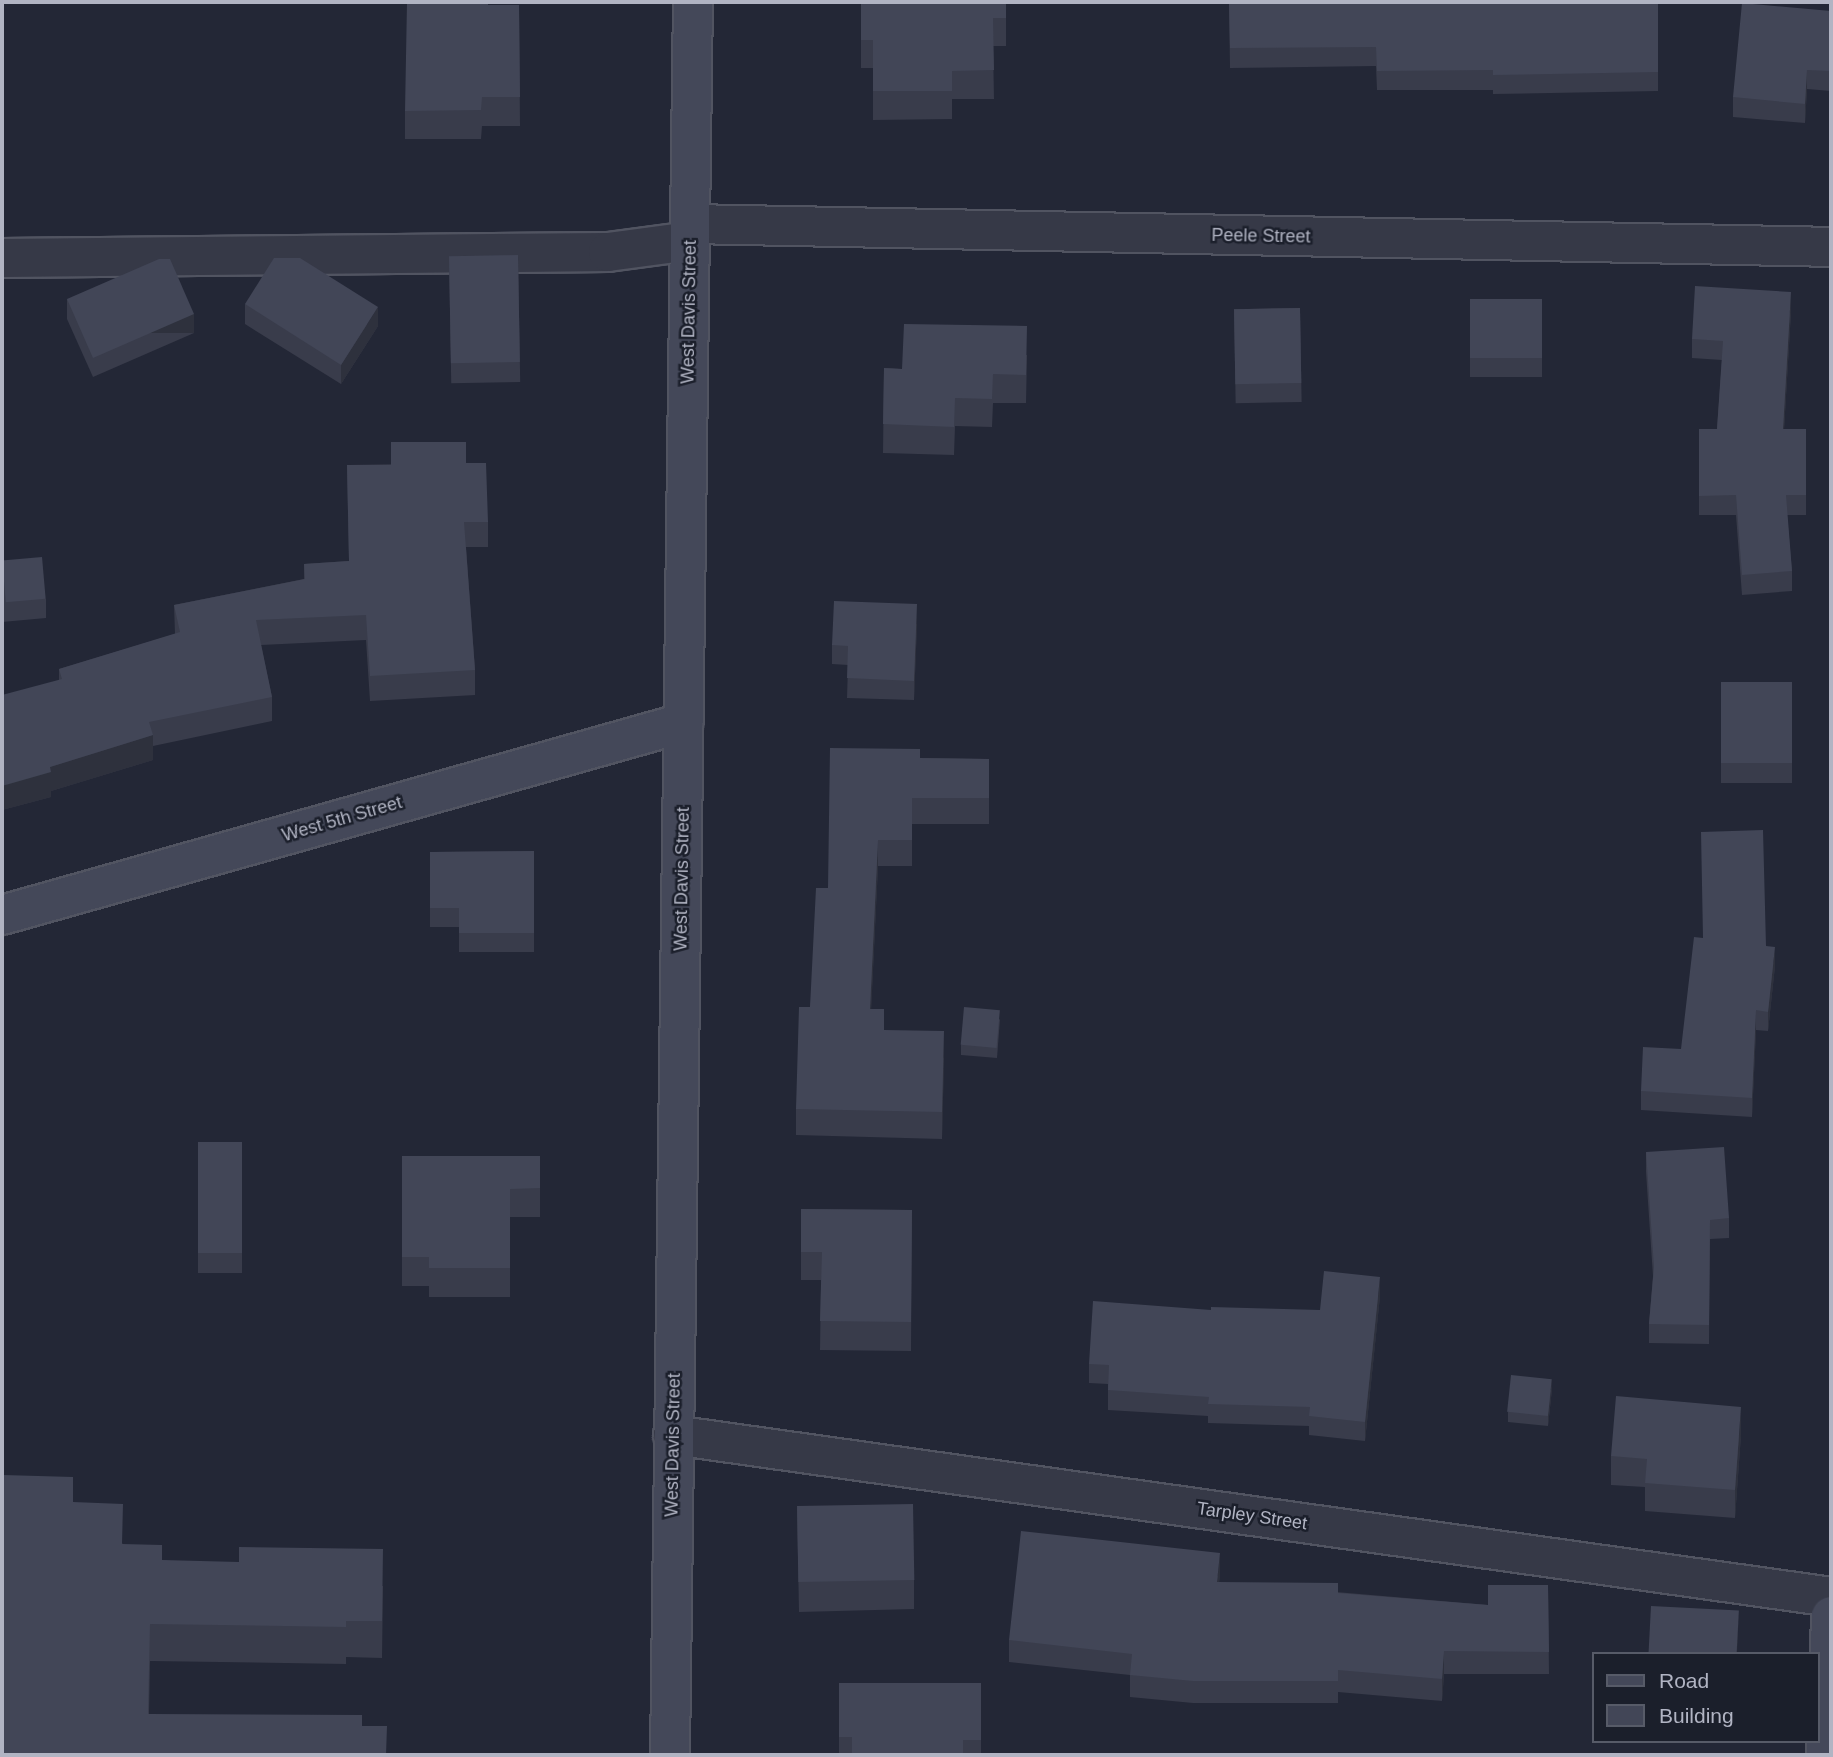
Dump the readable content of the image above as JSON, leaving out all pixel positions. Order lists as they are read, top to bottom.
{
  "streets": {
    "street": [
      "Peele Street",
      "West Davis Street",
      "West 5th Street",
      "Tarpley Street"
    ]
  },
  "crossings": [
    ["Peele Street", "West Davis Street"],
    ["West Davis Street", "West 5th Street"],
    ["West Davis Street", "Tarpley Street"]
  ],
  "legend": ["Road", "Building"]
}
